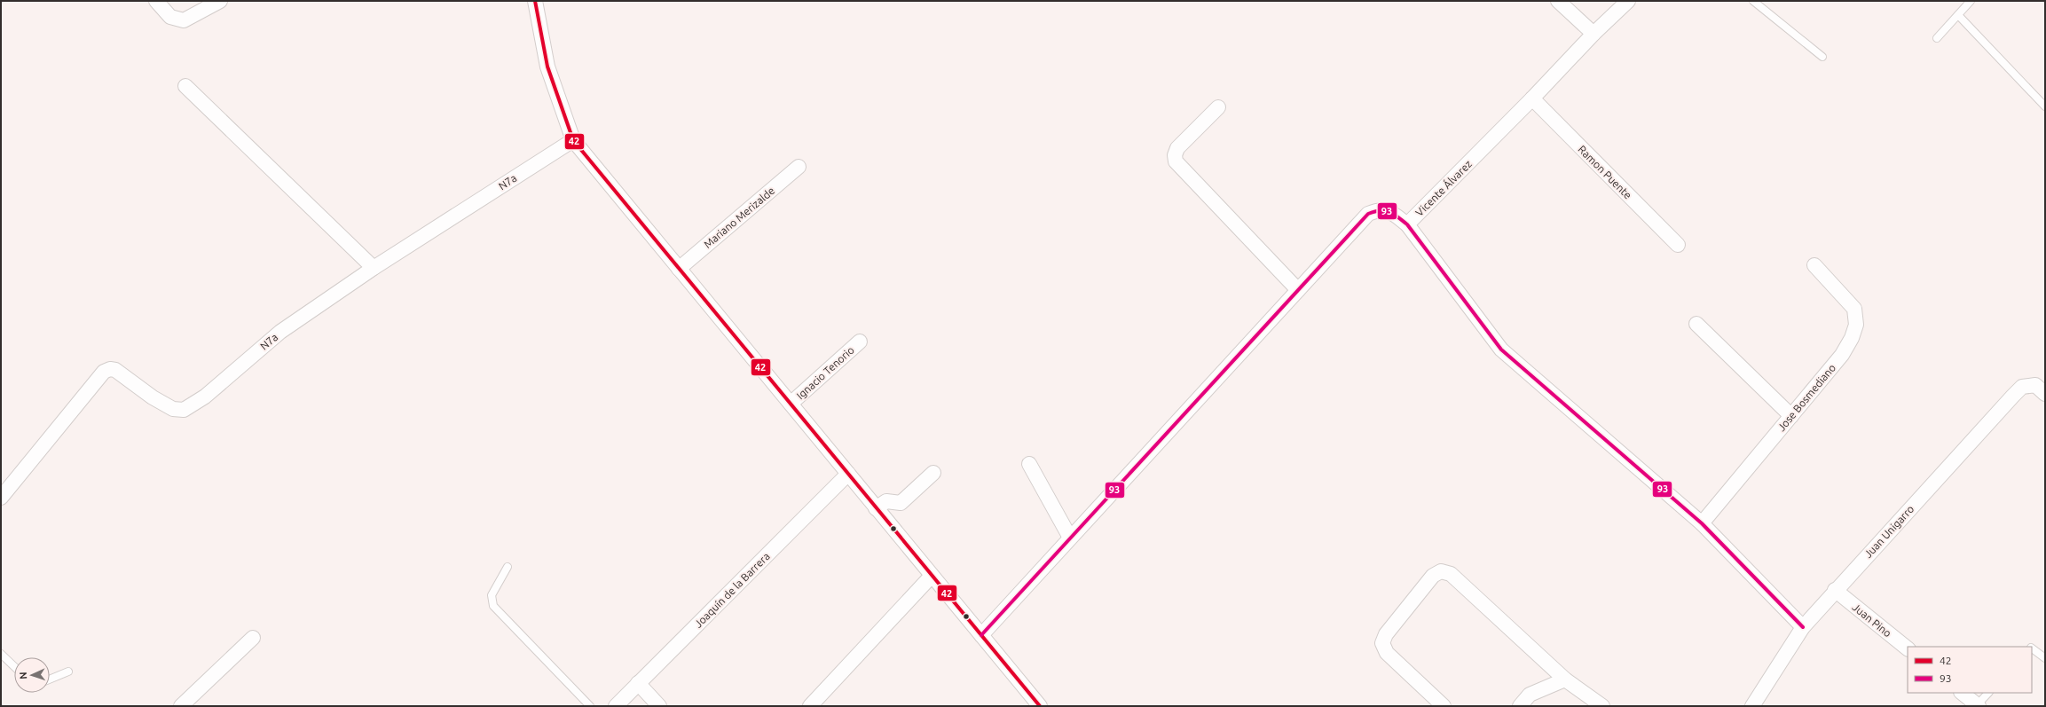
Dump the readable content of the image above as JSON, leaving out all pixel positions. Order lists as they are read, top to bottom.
{
  "streets": {
    "street": [
      "Ramon Puente",
      "N7a",
      "Vicente Álvarez",
      "Mariano Merizalde",
      "Ignacio Tenorio",
      "Jose Bosmediano",
      "Juan Unigarro",
      "Joaquín de la Barrera",
      "Juan Pino"
    ]
  },
  "crossings": [
    ["Ramon Puente", "Vicente Álvarez"],
    ["Juan Unigarro", "Juan Pino"]
  ],
  "lines": ["transit line 42", "transit line 93"],
  "legend": ["42", "93"],
  "north": "left"
}
